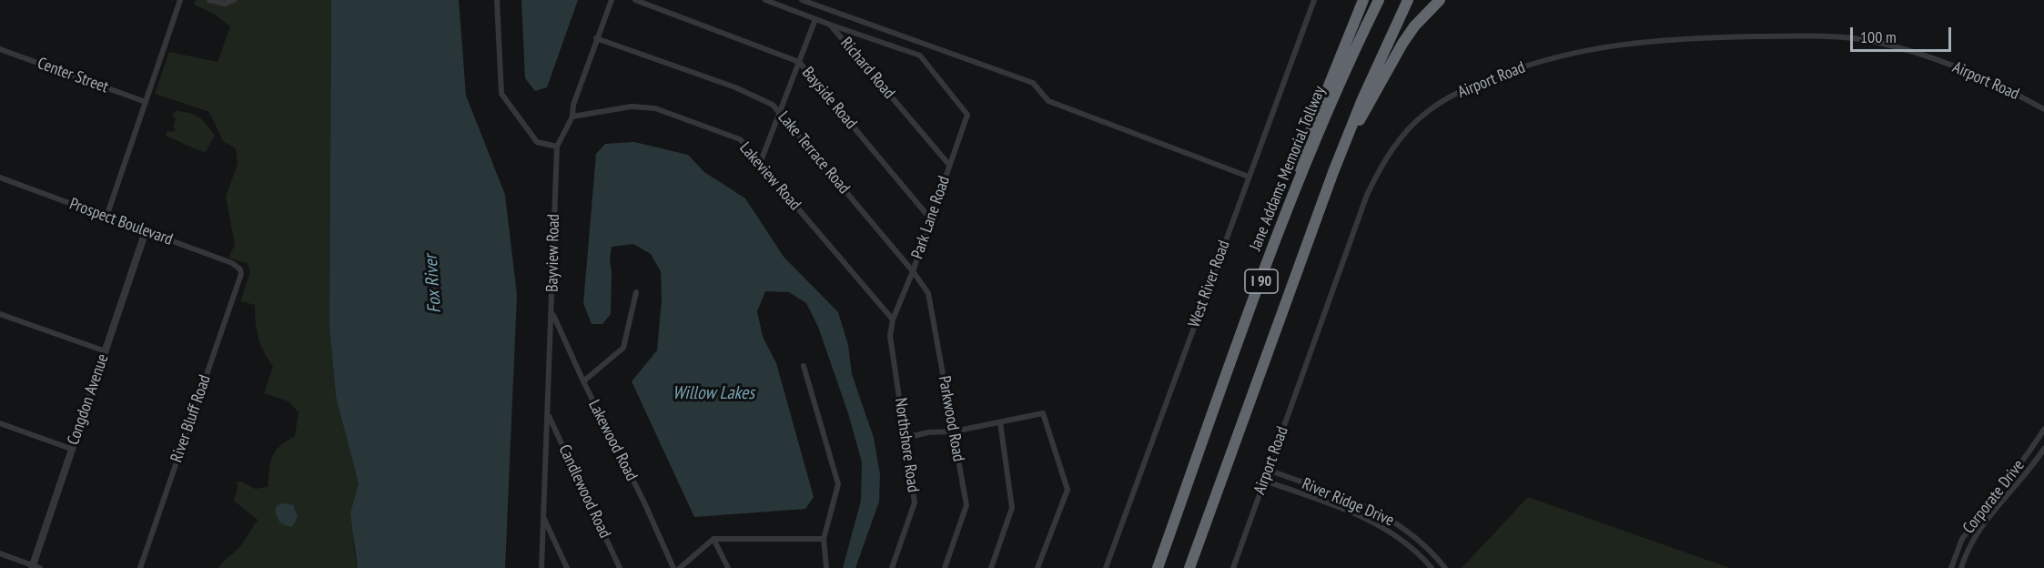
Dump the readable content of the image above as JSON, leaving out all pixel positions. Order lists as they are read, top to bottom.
{
  "streets": {
    "highway": ["Jane Addams Memorial Tollway", "I 90"],
    "street": [
      "Richard Road",
      "Center Street",
      "Airport Road",
      "Bayside Road",
      "Lake Terrace Road",
      "Lakeview Road",
      "Park Lane Road",
      "Prospect Boulevard",
      "Bayview Road",
      "West River Road",
      "Congdon Avenue",
      "River Bluff Road",
      "Parkwood Road",
      "Lakewood Road",
      "Northshore Road",
      "Candlewood Road",
      "Corporate Drive",
      "River Ridge Drive"
    ]
  },
  "crossings": [
    ["Richard Road", "Park Lane Road"],
    ["Airport Road", "River Ridge Drive"],
    ["Bayside Road", "Park Lane Road"],
    ["Lake Terrace Road", "Park Lane Road"],
    ["Lake Terrace Road", "Bayview Road"],
    ["Lake Terrace Road", "Parkwood Road"],
    ["Lakeview Road", "Park Lane Road"],
    ["Lakeview Road", "Bayview Road"],
    ["Lakeview Road", "Northshore Road"],
    ["Park Lane Road", "Parkwood Road"],
    ["Park Lane Road", "Northshore Road"],
    ["Prospect Boulevard", "Congdon Avenue"],
    ["Prospect Boulevard", "River Bluff Road"],
    ["Bayview Road", "Lakewood Road"],
    ["Bayview Road", "Candlewood Road"]
  ],
  "water": ["Fox River", "Willow Lakes"],
  "scale_bar": "100 m"
}
